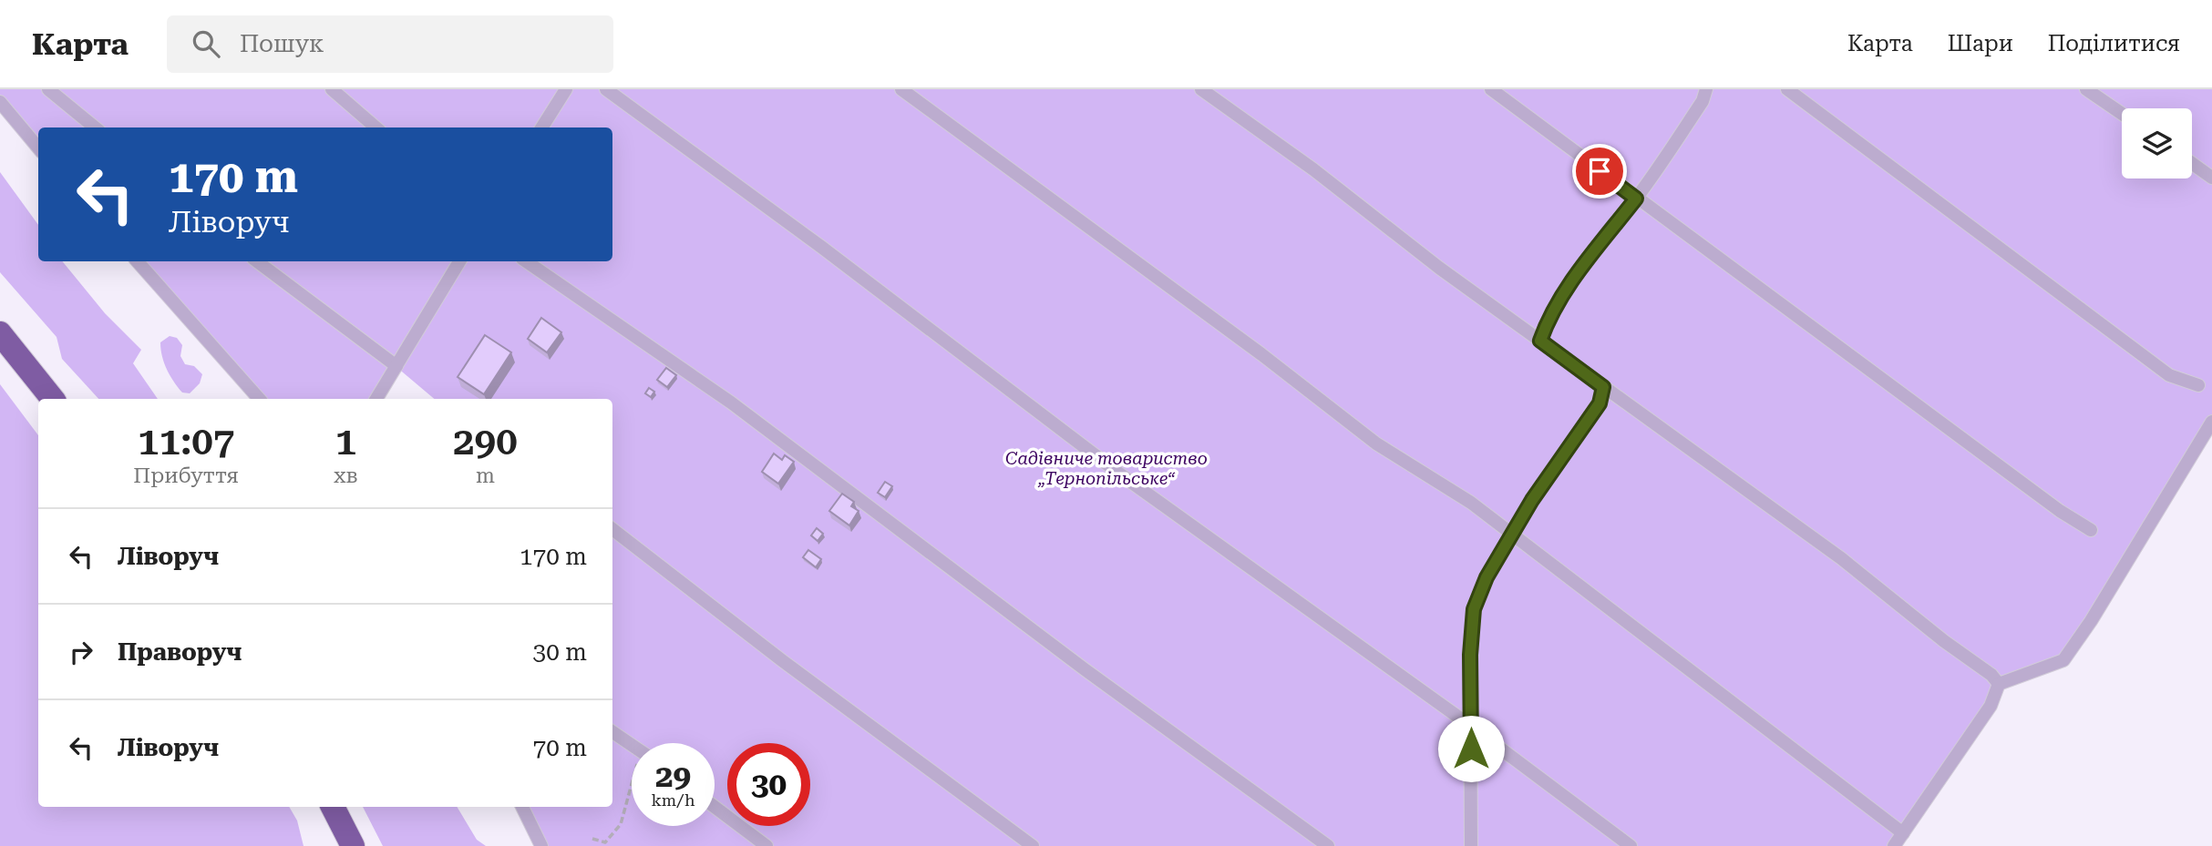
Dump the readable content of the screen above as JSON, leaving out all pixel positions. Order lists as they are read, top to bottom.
{
  "parks": ["Садівниче товариство „Тернопільське“"],
  "page": {
    "header": "Карта",
    "search": "Пошук",
    "nav": ["Карта", "Шари", "Поділитися"],
    "turn": ["170 m", "Ліворуч"],
    "eta": [
      "11:07",
      "Прибуття",
      "1",
      "хв",
      "290",
      "m"
    ],
    "list": [
      {
        "name": "Ліворуч",
        "value": "170 m"
      },
      {
        "name": "Праворуч",
        "value": "30 m"
      },
      {
        "name": "Ліворуч",
        "value": "70 m"
      }
    ],
    "speed": "29 km/h",
    "limit": "30"
  }
}
